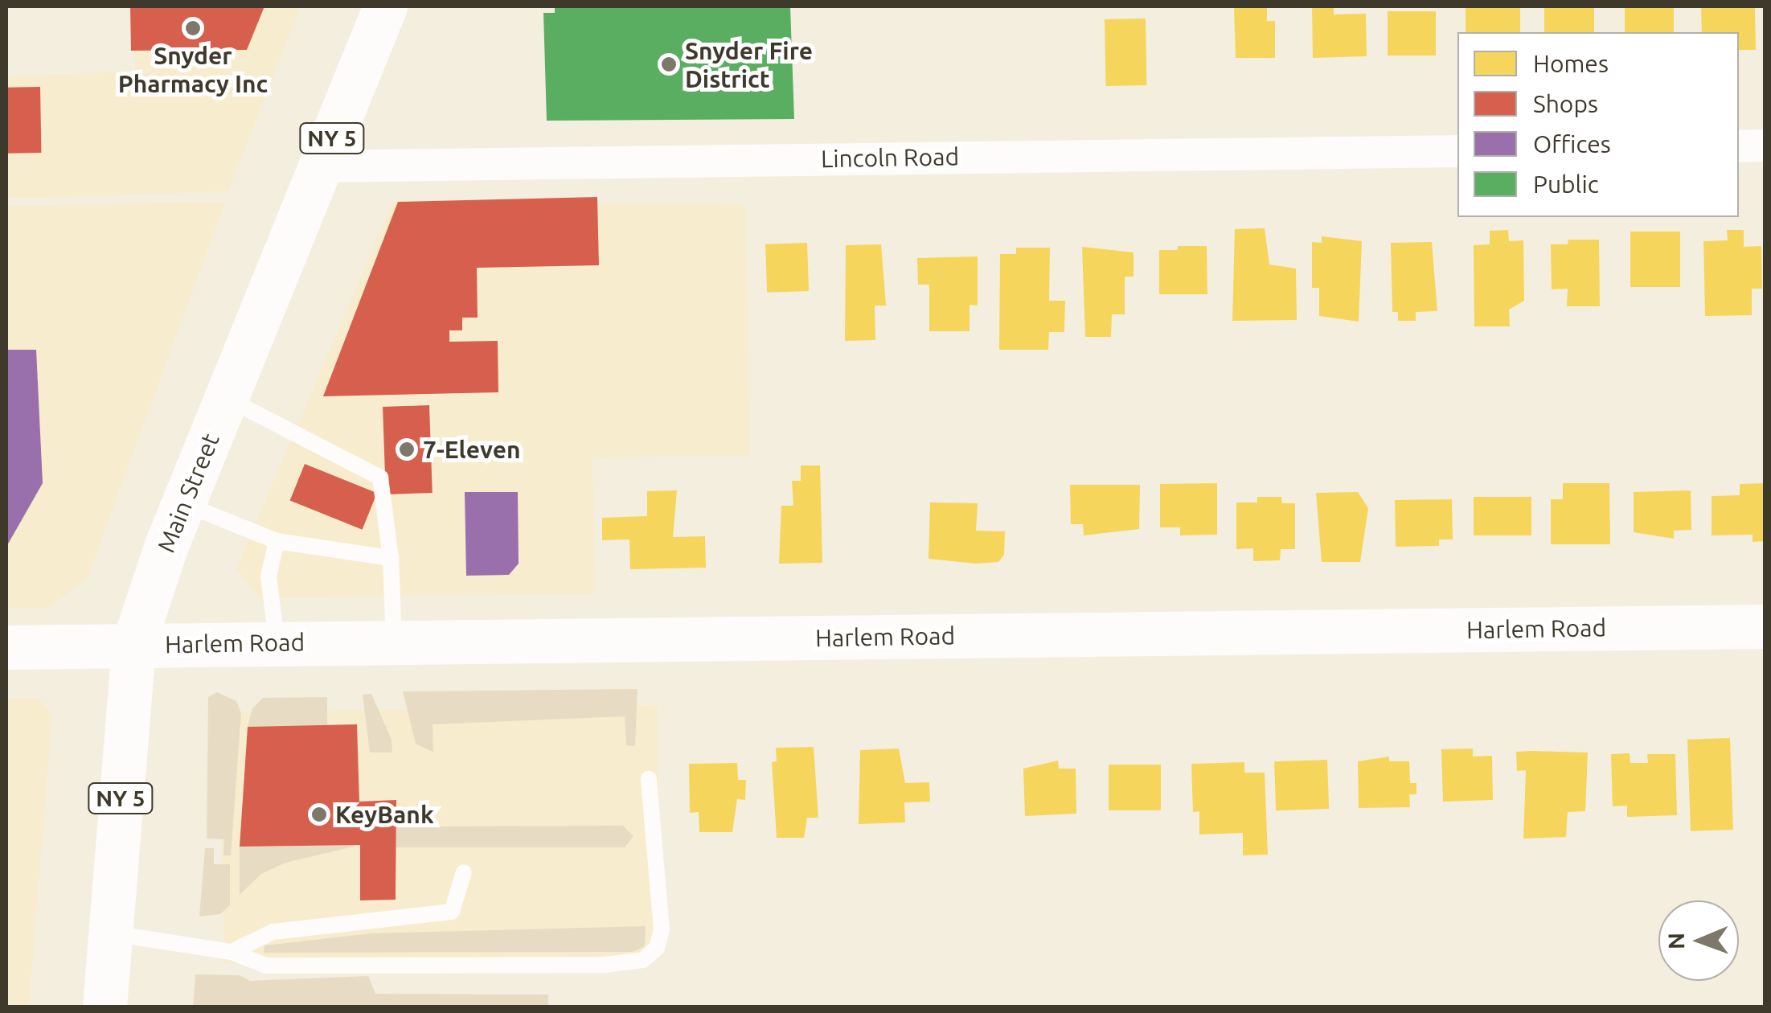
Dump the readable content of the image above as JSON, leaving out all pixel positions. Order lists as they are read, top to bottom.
{
  "streets": {
    "main road": ["NY 5", "Main Street", "Harlem Road"],
    "street": ["Lincoln Road"]
  },
  "crossings": [
    ["Lincoln Road", "Main Street"],
    ["Main Street", "Harlem Road"]
  ],
  "places": [
    "Snyder Pharmacy Inc",
    "Snyder Fire District",
    "7-Eleven",
    "KeyBank"
  ],
  "legend": [
    "Homes",
    "Shops",
    "Offices",
    "Public"
  ],
  "north": "left"
}
